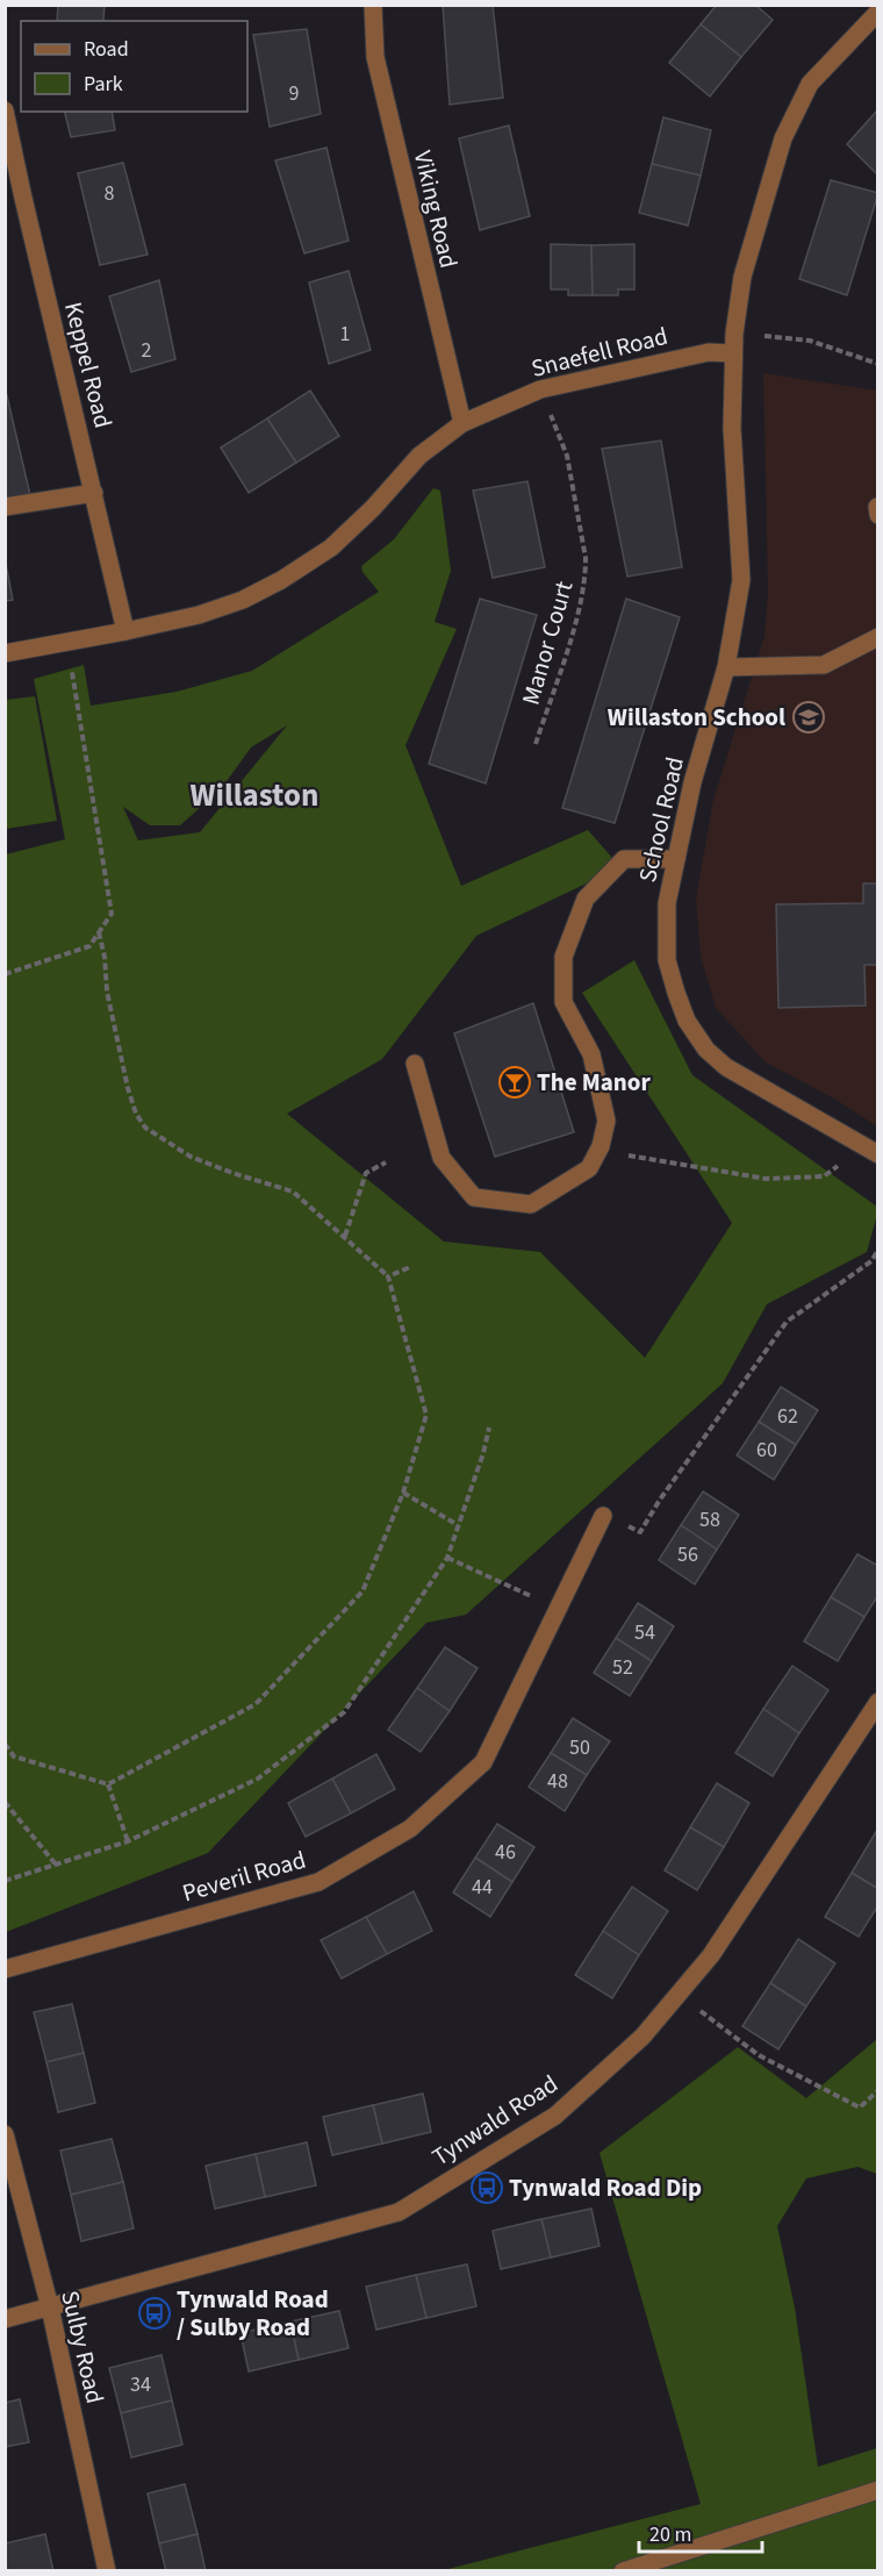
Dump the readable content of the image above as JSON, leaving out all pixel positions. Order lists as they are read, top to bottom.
{
  "streets": {
    "street": [
      "Viking Road",
      "Snaefell Road",
      "Keppel Road",
      "School Road",
      "Peveril Road",
      "Tynwald Road",
      "Sulby Road"
    ],
    "path": ["Manor Court"]
  },
  "crossings": [
    ["Viking Road", "Snaefell Road"],
    ["Snaefell Road", "Keppel Road"],
    ["Snaefell Road", "Manor Court"],
    ["Snaefell Road", "School Road"],
    ["Tynwald Road", "Sulby Road"]
  ],
  "districts": ["Willaston"],
  "places": {
    "school or university": ["Willaston School"],
    "bar": ["The Manor"],
    "bus stop": ["Tynwald Road Dip", "Tynwald Road / Sulby Road"]
  },
  "house_numbers": [
    "9",
    "8",
    "1",
    "2",
    "62",
    "60",
    "58",
    "56",
    "54",
    "52",
    "50",
    "48",
    "46",
    "44",
    "34"
  ],
  "legend": ["Road", "Park"],
  "scale_bar": "20 m"
}
